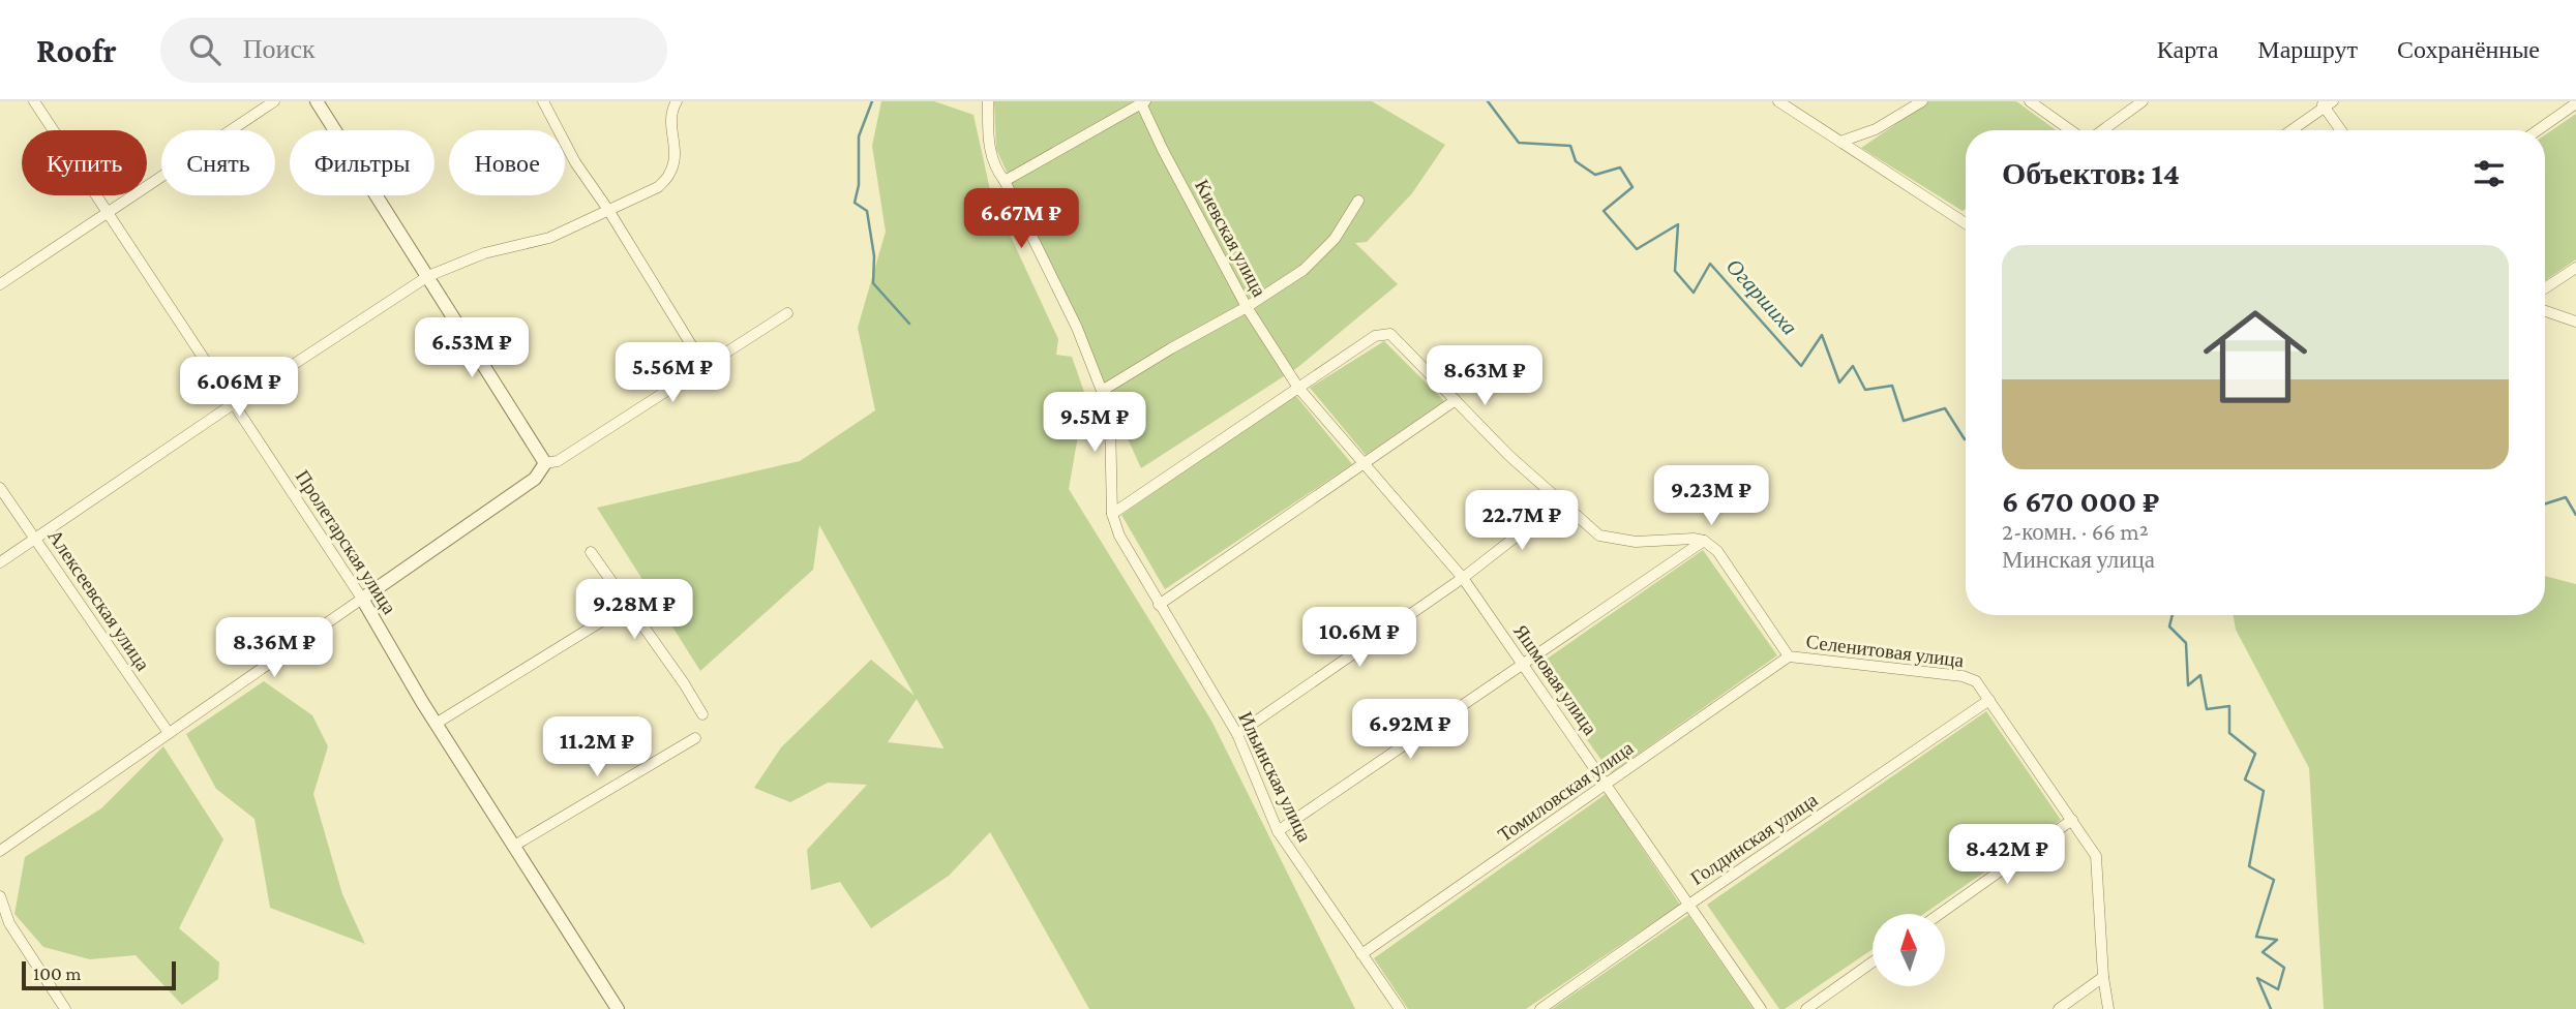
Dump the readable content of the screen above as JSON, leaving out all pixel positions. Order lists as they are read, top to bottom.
{
  "streets": {
    "street": [
      "Киевская улица",
      "Пролетарская улица",
      "Алексеевская улица",
      "Селенитовая улица",
      "Яшмовая улица",
      "Ильинская улица",
      "Томиловская улица",
      "Голдинская улица"
    ]
  },
  "crossings": [
    ["Киевская улица", "Яшмовая улица"],
    ["Селенитовая улица", "Томиловская улица"],
    ["Селенитовая улица", "Голдинская улица"],
    ["Яшмовая улица", "Томиловская улица"],
    ["Яшмовая улица", "Голдинская улица"],
    ["Ильинская улица", "Томиловская улица"]
  ],
  "water": ["Огаршиха"],
  "scale_bar": "100 m",
  "north": "top",
  "page": {
    "header": "Roofr",
    "search": "Поиск",
    "nav": ["Карта", "Маршрут", "Сохранённые"],
    "chip": [
      "Купить",
      "Снять",
      "Фильтры",
      "Новое"
    ],
    "heading": "Объектов: 14",
    "price": [
      "6.67M ₽",
      "6.53M ₽",
      "5.56M ₽",
      "8.63M ₽",
      "6.06M ₽",
      "9.5M ₽",
      "9.23M ₽",
      "22.7M ₽",
      "9.28M ₽",
      "10.6M ₽",
      "8.36M ₽",
      "6.92M ₽",
      "11.2M ₽",
      "8.42M ₽"
    ],
    "list": [
      {
        "name": "6 670 000 ₽",
        "note": "2-комн. · 66 m² · Минская улица"
      }
    ],
    "scale": "100 m"
  }
}
